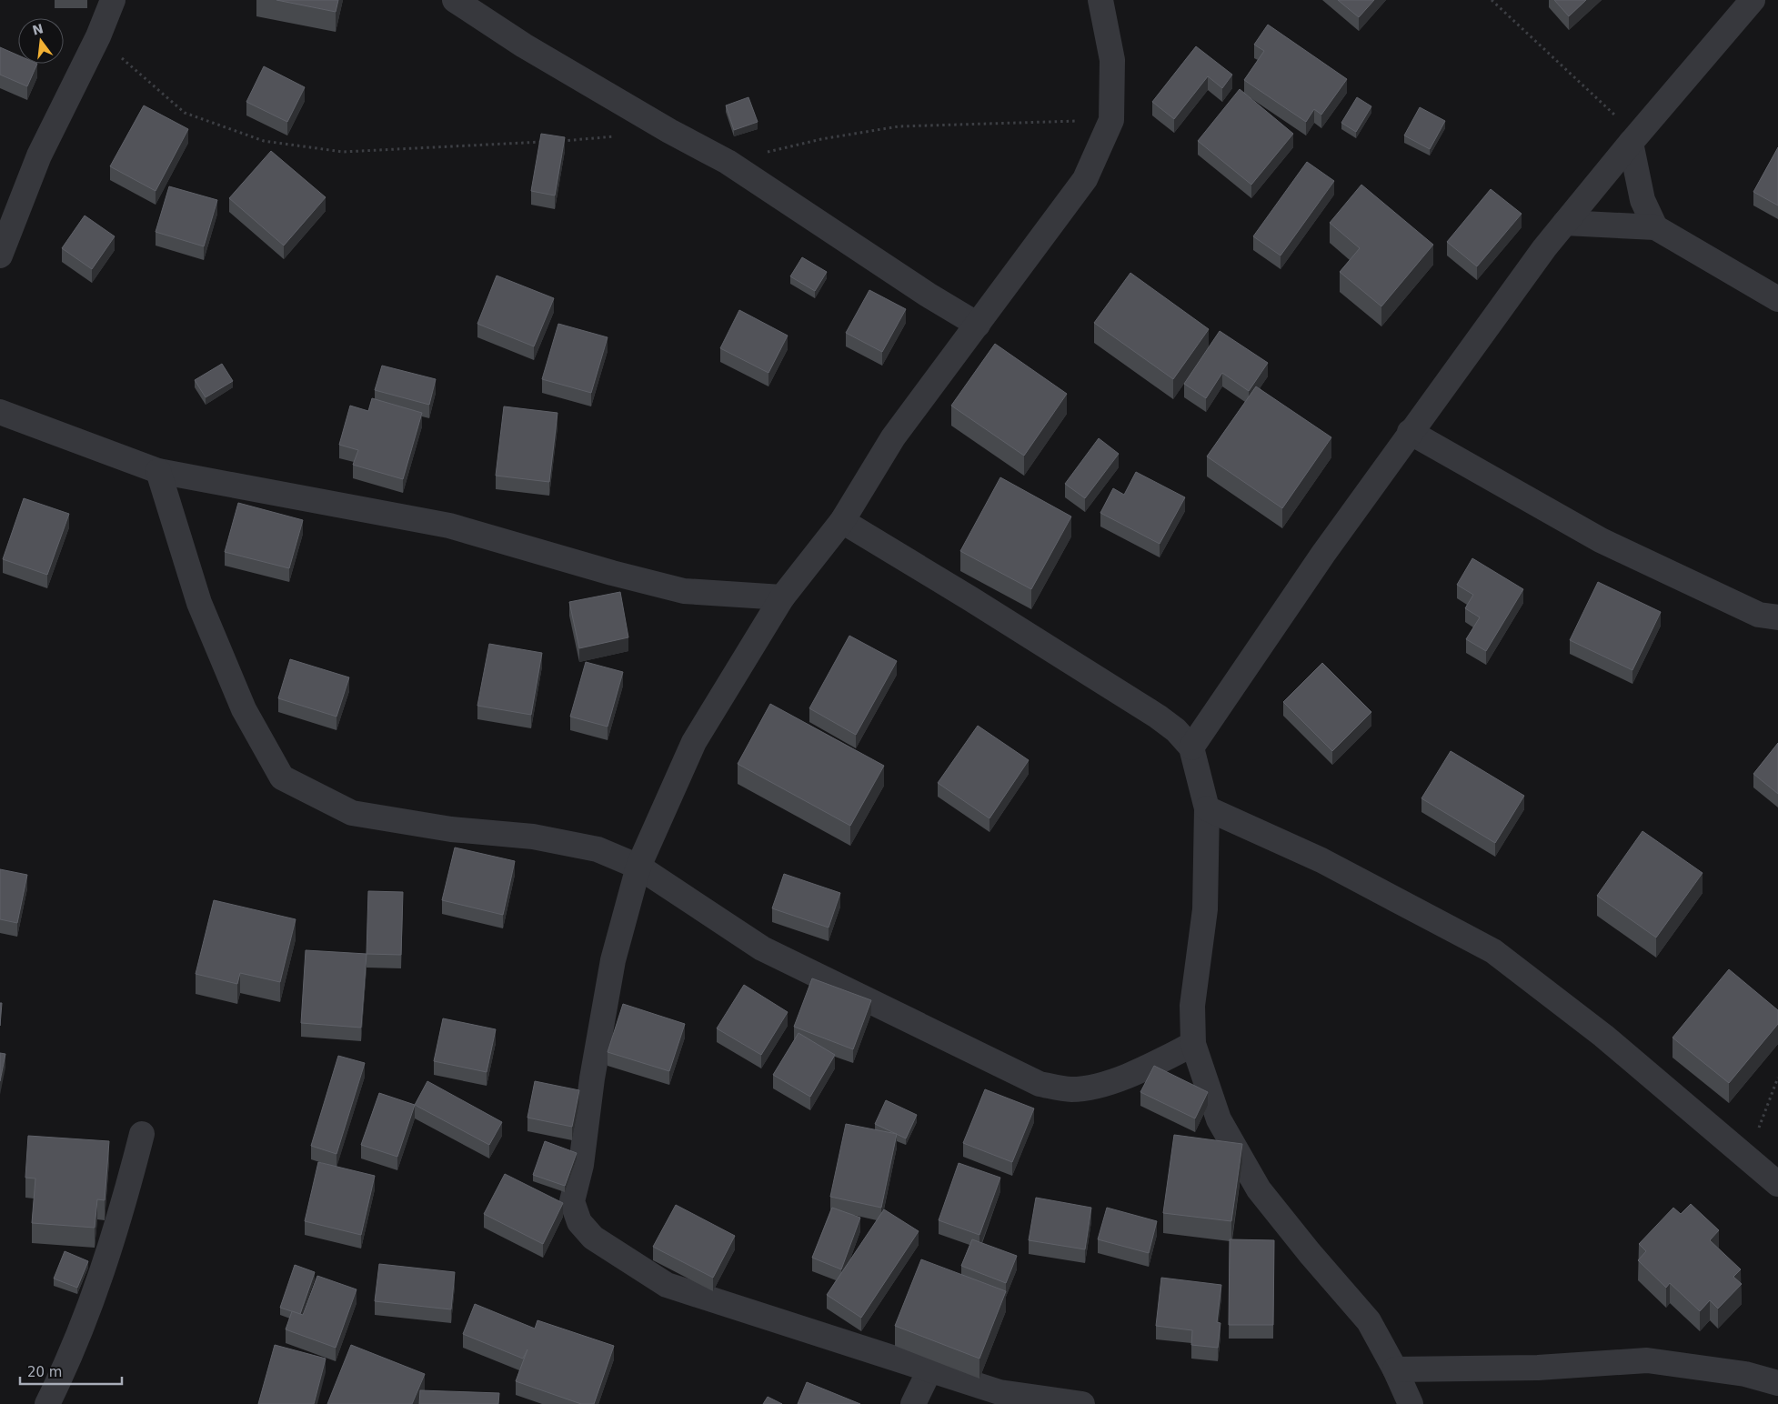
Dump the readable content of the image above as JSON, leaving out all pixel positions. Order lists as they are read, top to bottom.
{
  "scale_bar": "20 m",
  "north": "top"
}
